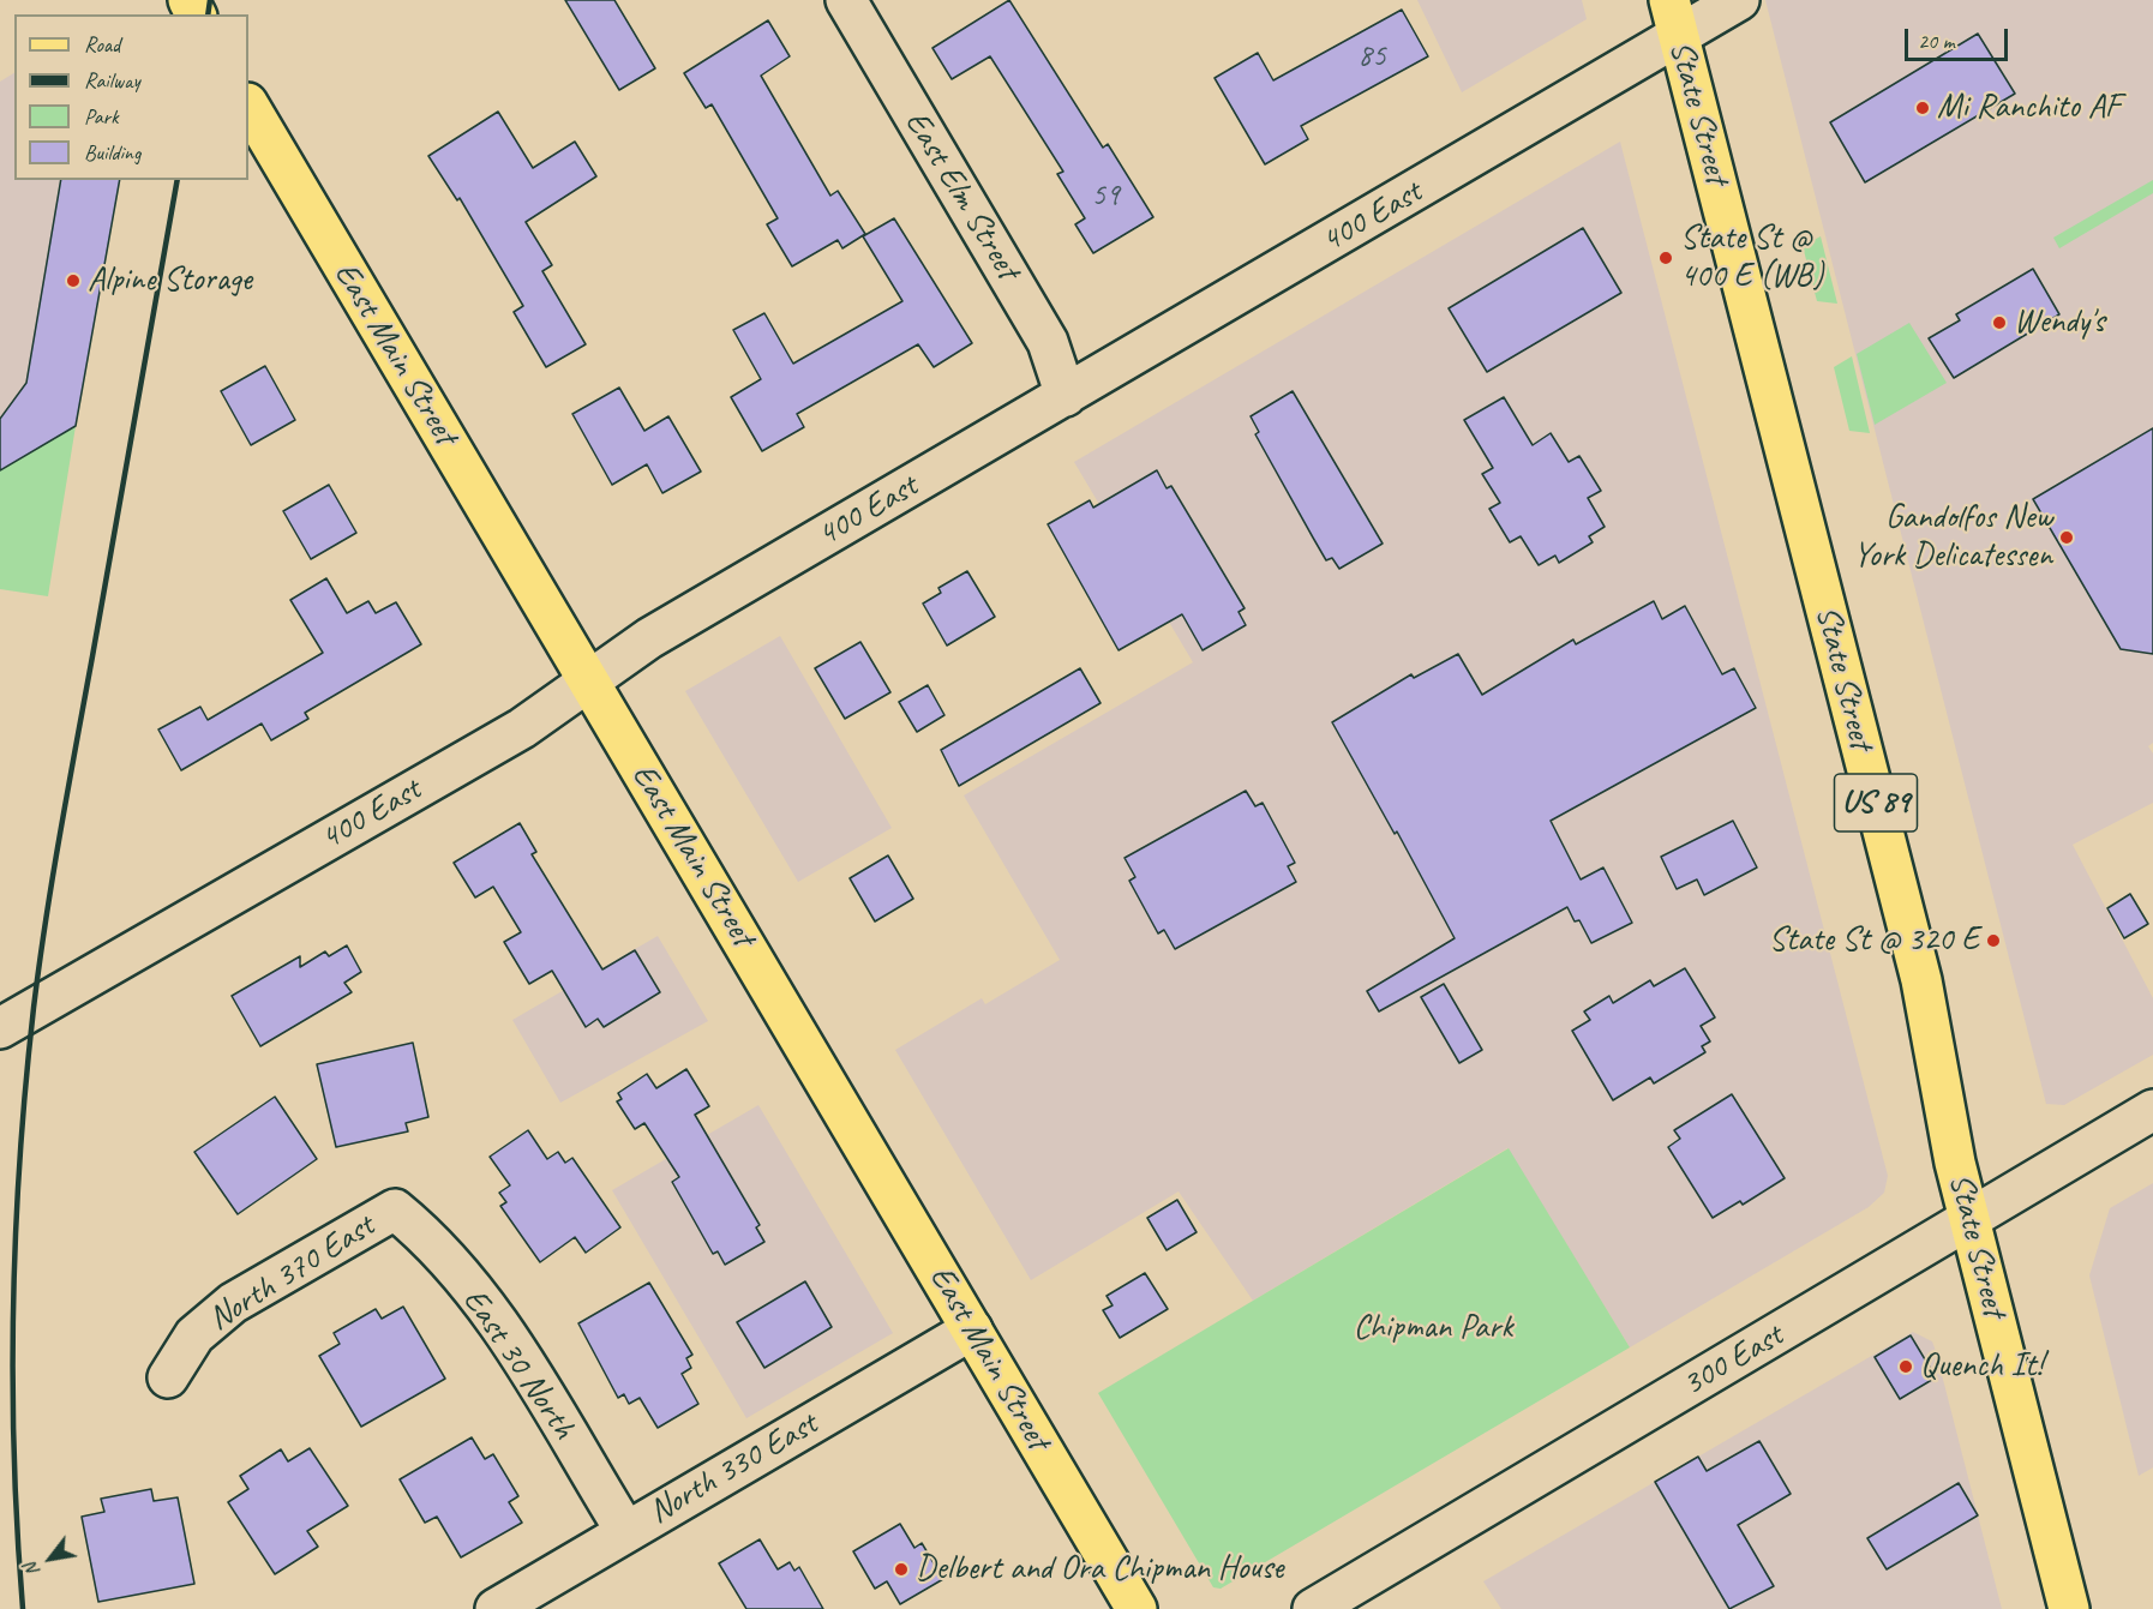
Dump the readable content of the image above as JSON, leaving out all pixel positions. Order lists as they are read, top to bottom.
{
  "streets": {
    "main road": ["State Street", "East Main Street", "US 89"],
    "street": [
      "East Elm Street",
      "400 East",
      "North 370 East",
      "300 East",
      "East 30 North",
      "North 330 East"
    ]
  },
  "crossings": [
    ["State Street", "400 East"],
    ["State Street", "300 East"],
    ["East Elm Street", "400 East"],
    ["400 East", "East Main Street"],
    ["East Main Street", "North 330 East"],
    ["North 370 East", "East 30 North"],
    ["East 30 North", "North 330 East"]
  ],
  "parks": ["Chipman Park"],
  "places": [
    "Mi Ranchito AF",
    "State St @ 400 E (WB)",
    "Alpine Storage",
    "Wendy's",
    "Gandolfos New York Delicatessen",
    "State St @ 320 E",
    "Quench It!",
    "Delbert and Ora Chipman House"
  ],
  "house_numbers": ["85", "59"],
  "legend": [
    "Road",
    "Railway",
    "Park",
    "Building"
  ],
  "scale_bar": "20 m",
  "north": "bottom left"
}
